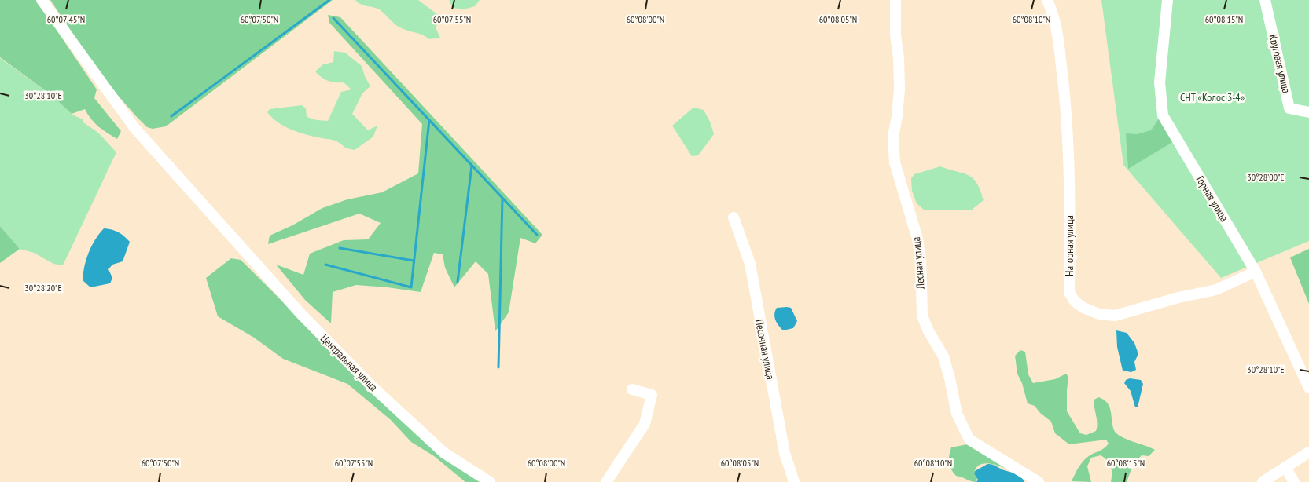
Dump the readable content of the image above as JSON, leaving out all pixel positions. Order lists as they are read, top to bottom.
{
  "streets": {
    "street": [
      "Круговая улица",
      "Горная улица",
      "Нагорная улица",
      "Лесная улица",
      "Песочная улица",
      "Центральная улица"
    ]
  },
  "crossings": [
    ["Горная улица", "Нагорная улица"]
  ],
  "parks": ["СНТ «Колос 3-4»"],
  "coordinates": [
    "60°07'45\"N",
    "60°07'50\"N",
    "60°07'55\"N",
    "60°08'00\"N",
    "60°08'05\"N",
    "60°08'10\"N",
    "60°08'15\"N",
    "30°28'10\"E",
    "30°28'00\"E",
    "30°28'20\"E"
  ]
}
